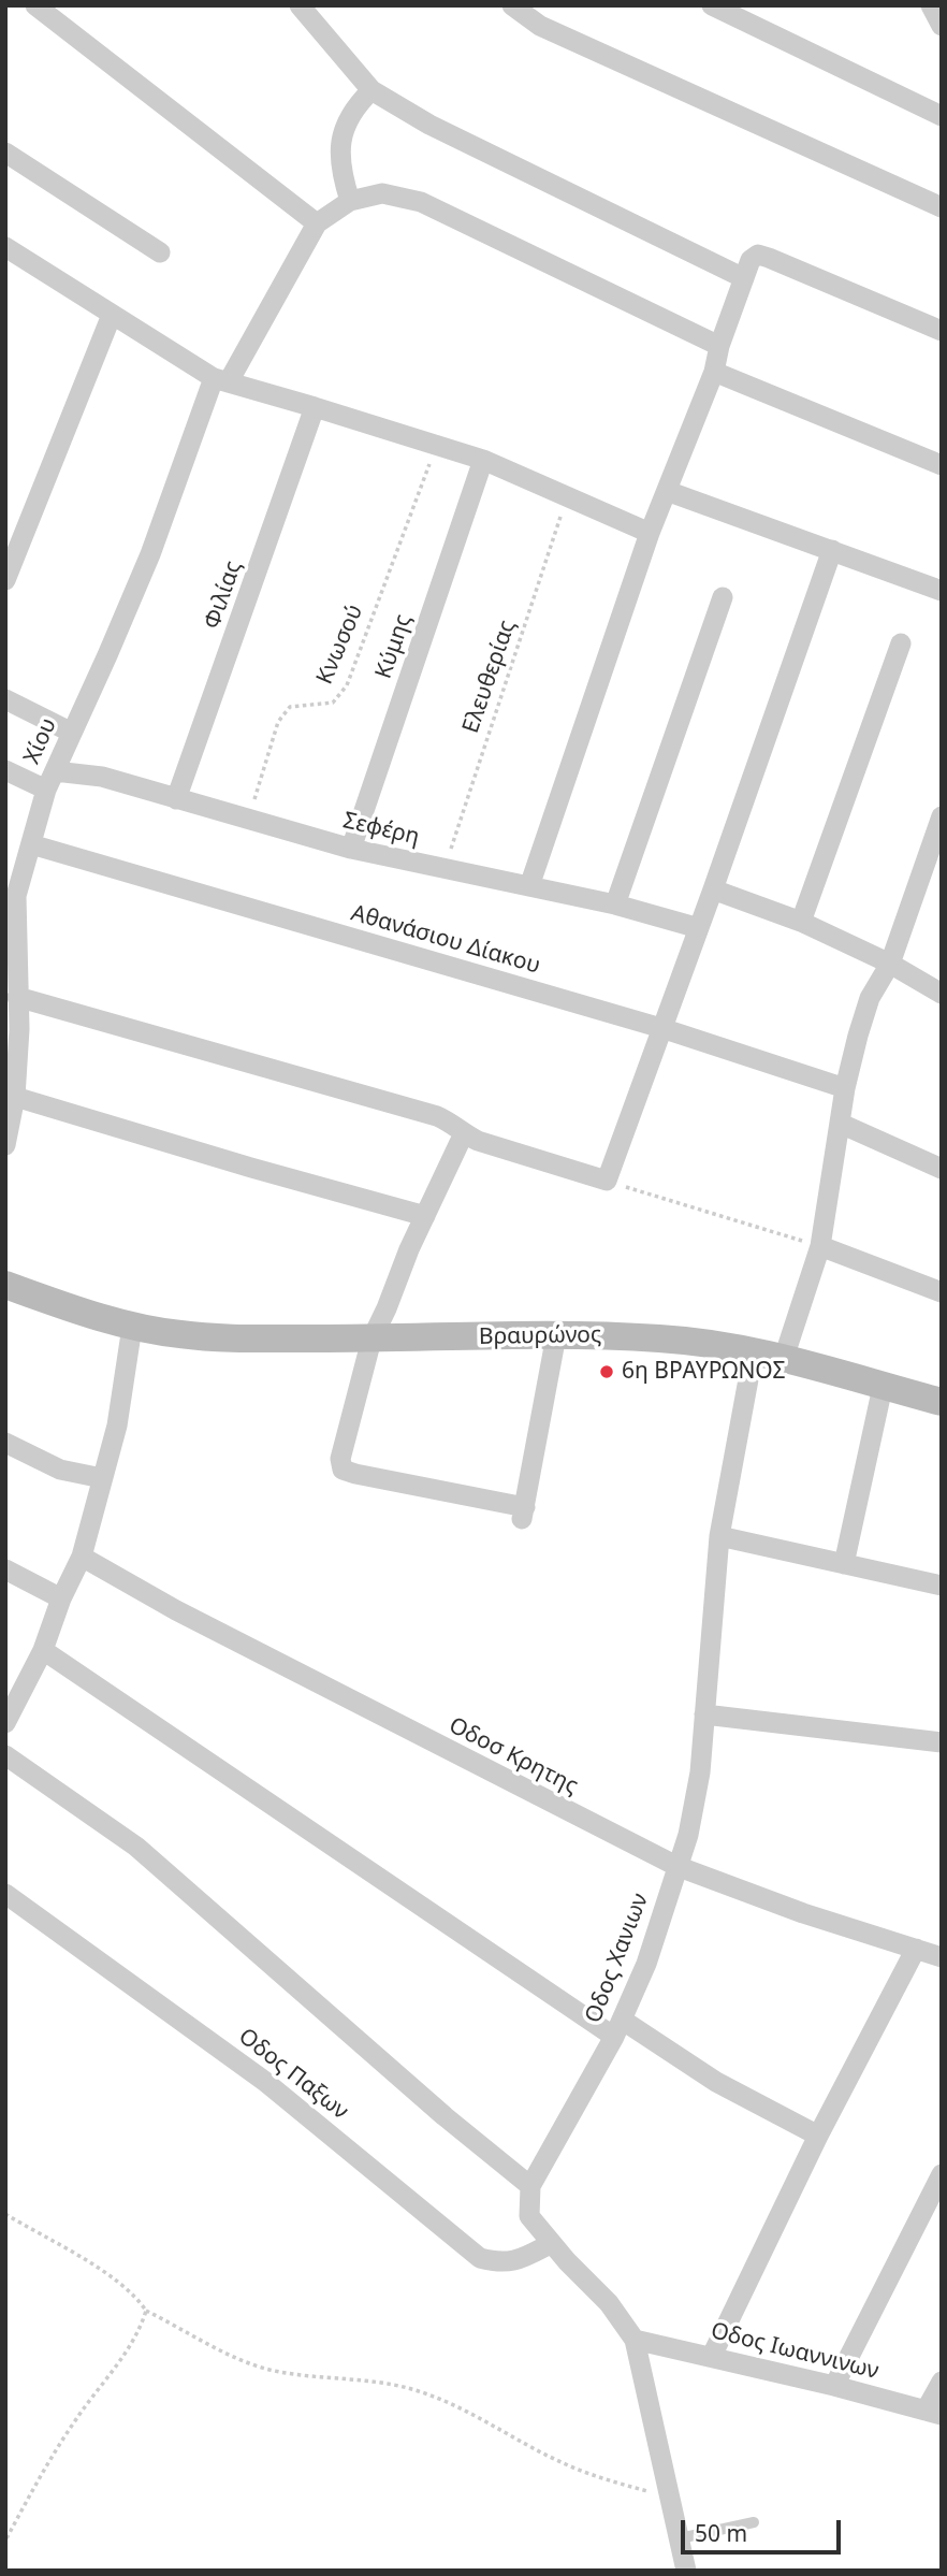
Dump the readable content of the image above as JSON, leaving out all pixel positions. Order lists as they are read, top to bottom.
{
  "streets": {
    "main road": ["Βραυρώνος"],
    "street": [
      "Φιλίας",
      "Κύμης",
      "Χίου",
      "Σεφέρη",
      "Αθανάσιου Δίακου",
      "Οδοσ Κρητης",
      "Οδος Χανιων",
      "Οδος Παξων",
      "Οδος Ιωαννινων"
    ],
    "path": ["Κνωσού", "Ελευθερίας"]
  },
  "crossings": [
    ["Φιλίας", "Σεφέρη"],
    ["Κνωσού", "Σεφέρη"],
    ["Κύμης", "Σεφέρη"],
    ["Ελευθερίας", "Σεφέρη"],
    ["Χίου", "Σεφέρη"],
    ["Χίου", "Αθανάσιου Δίακου"],
    ["Βραυρώνος", "Οδος Χανιων"],
    ["Οδοσ Κρητης", "Οδος Χανιων"]
  ],
  "places": ["6η ΒΡΑΥΡΩΝΟΣ"],
  "scale_bar": "50 m"
}
